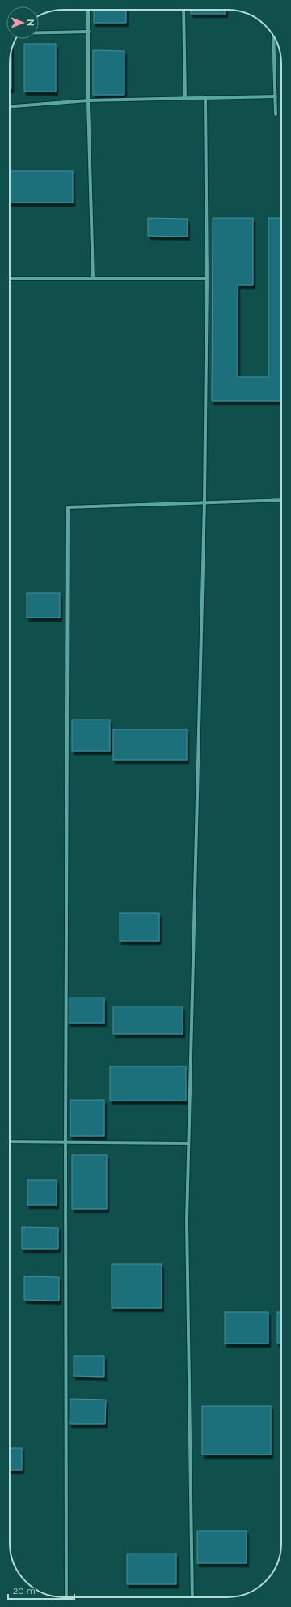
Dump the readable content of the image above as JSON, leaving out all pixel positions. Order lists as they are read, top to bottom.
{
  "scale_bar": "20 m",
  "north": "right"
}
